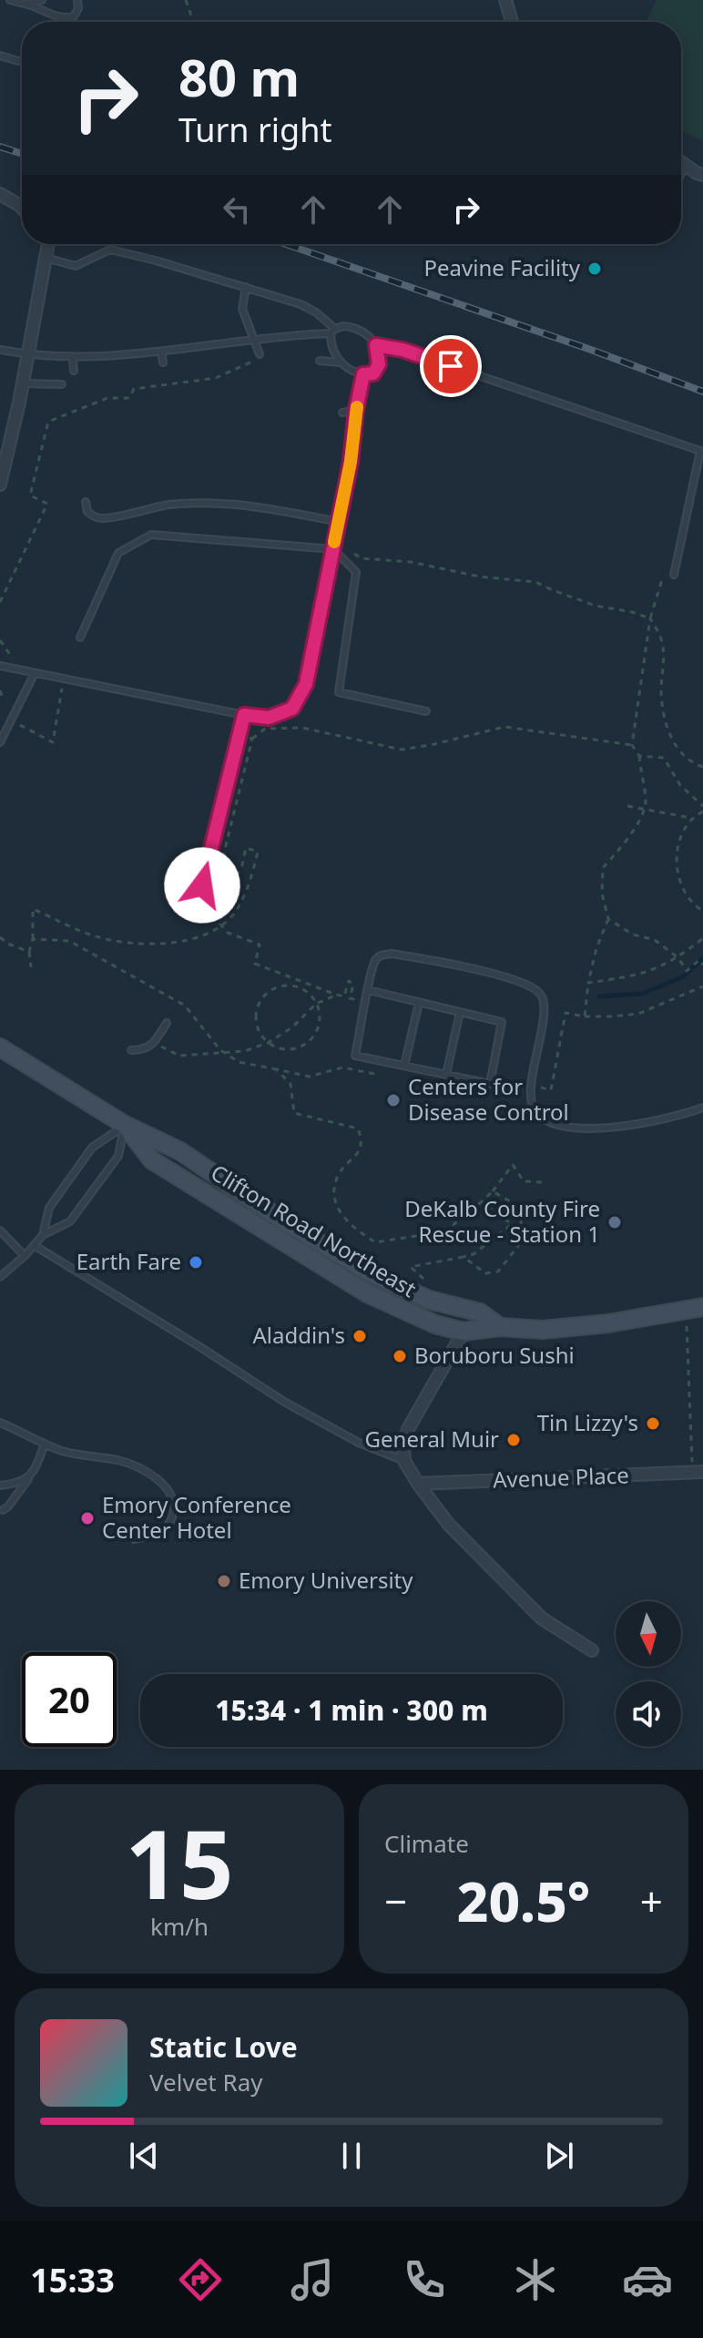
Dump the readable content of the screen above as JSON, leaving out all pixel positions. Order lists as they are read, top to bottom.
{
  "streets": {
    "main road": ["Clifton Road Northeast"],
    "street": ["Avenue Place"]
  },
  "places": [
    "Peavine Facility",
    "Centers for Disease Control",
    "DeKalb County Fire Rescue - Station 1",
    "Earth Fare",
    "Aladdin's",
    "Boruboru Sushi",
    "Tin Lizzy's",
    "General Muir",
    "Emory Conference Center Hotel",
    "Emory University"
  ],
  "north": "bottom",
  "page": {
    "turn": ["80 m", "Turn right"],
    "limit": "20",
    "trip": "15:34 · 1 min · 300 m",
    "tile": [
      ["15", "km/h"],
      "Climate"
    ],
    "heat": ["−", "20.5°", "+"],
    "song": ["Static Love", "Velvet Ray"],
    "tabs": "15:33"
  }
}
